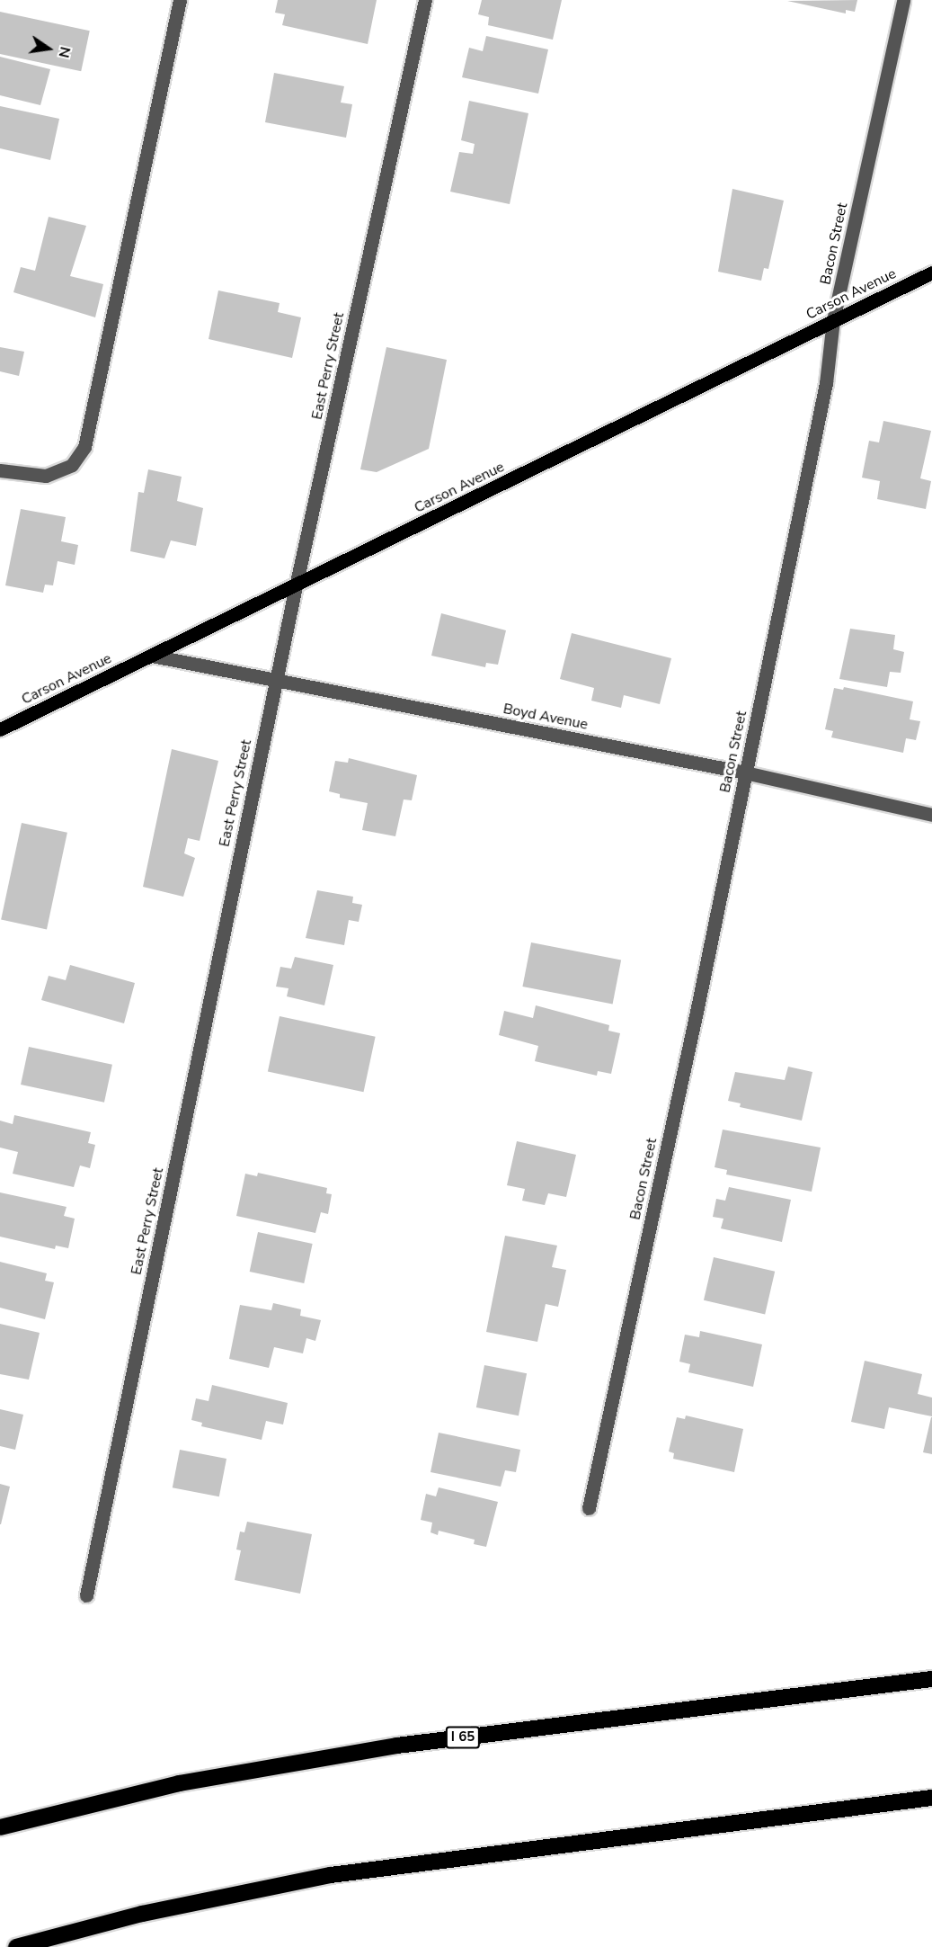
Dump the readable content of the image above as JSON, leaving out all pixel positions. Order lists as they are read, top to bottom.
{
  "streets": {
    "highway": ["I 65"],
    "main road": ["Carson Avenue"],
    "street": ["Bacon Street", "East Perry Street", "Boyd Avenue"]
  },
  "crossings": [
    ["Bacon Street", "Carson Avenue"],
    ["Bacon Street", "Boyd Avenue"],
    ["Carson Avenue", "East Perry Street"],
    ["Carson Avenue", "Boyd Avenue"],
    ["East Perry Street", "Boyd Avenue"]
  ],
  "north": "right"
}
